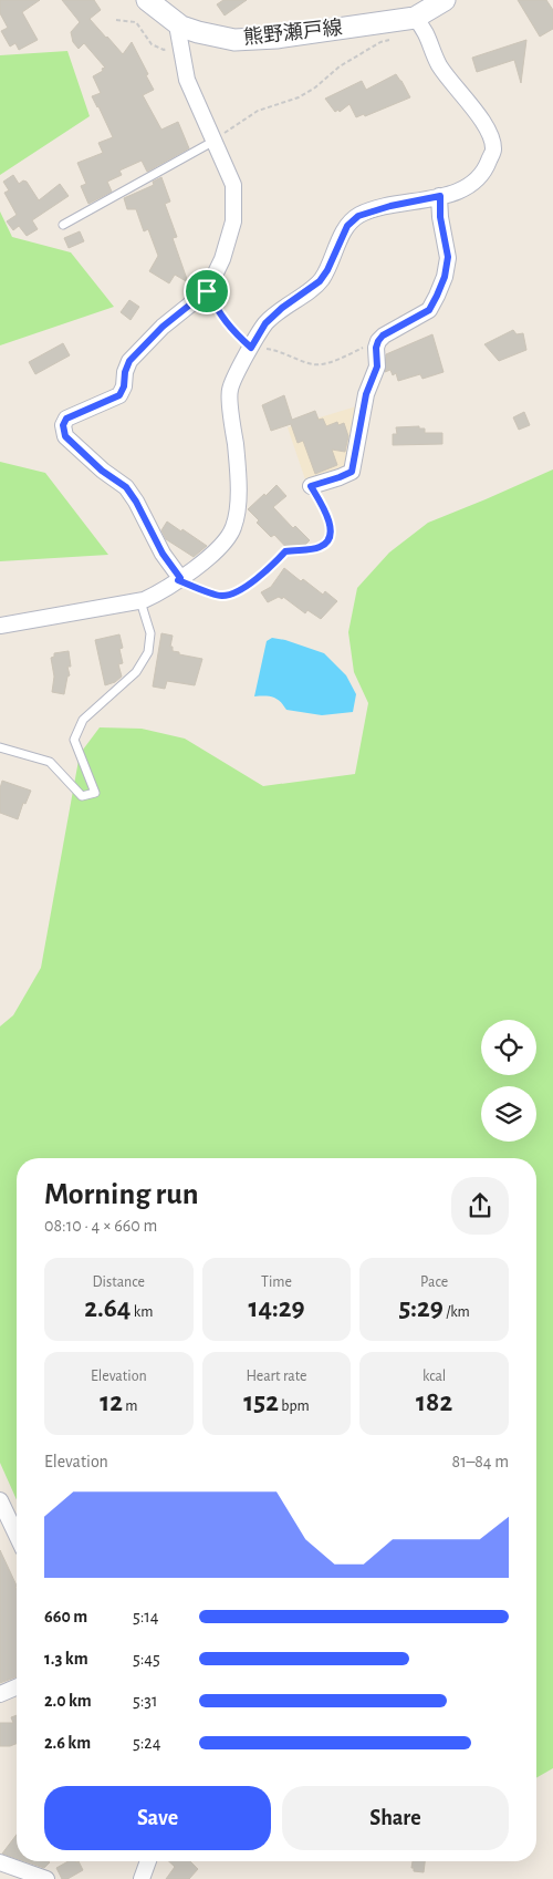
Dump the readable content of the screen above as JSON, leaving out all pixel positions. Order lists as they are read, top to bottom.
{
  "streets": {
    "main road": ["熊野瀬戸線"]
  },
  "page": {
    "heading": ["Morning run", "08:10 · 4 × 660 m"],
    "stats": [
      ["Distance", "2.64 km"],
      ["Time", "14:29"],
      ["Pace", "5:29 /km"],
      ["Elevation", "12 m"],
      ["Heart rate", "152 bpm"],
      ["kcal", "182"]
    ],
    "chart": ["Elevation", "81–84 m"],
    "list": [
      {
        "name": "660 m",
        "note": "5:14"
      },
      {
        "name": "1.3 km",
        "note": "5:45"
      },
      {
        "name": "2.0 km",
        "note": "5:31"
      },
      {
        "name": "2.6 km",
        "note": "5:24"
      }
    ],
    "buttons": ["Save", "Share"]
  }
}
